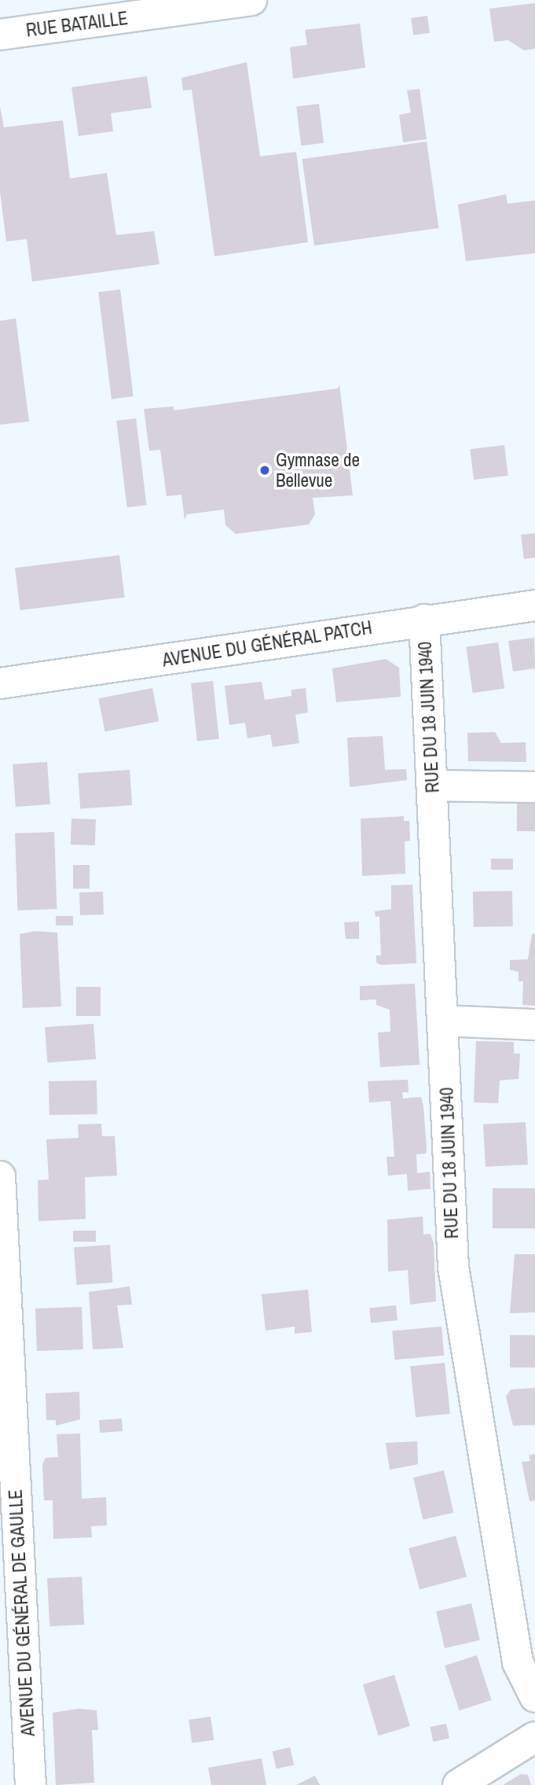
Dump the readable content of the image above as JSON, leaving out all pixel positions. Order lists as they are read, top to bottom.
{
  "streets": {
    "street": [
      "RUE BATAILLE",
      "AVENUE DU GÉNÉRAL PATCH",
      "RUE DU 18 JUIN 1940",
      "AVENUE DU GÉNÉRAL DE GAULLE"
    ]
  },
  "crossings": [
    ["AVENUE DU GÉNÉRAL PATCH", "RUE DU 18 JUIN 1940"]
  ],
  "places": ["Gymnase de Bellevue"]
}
